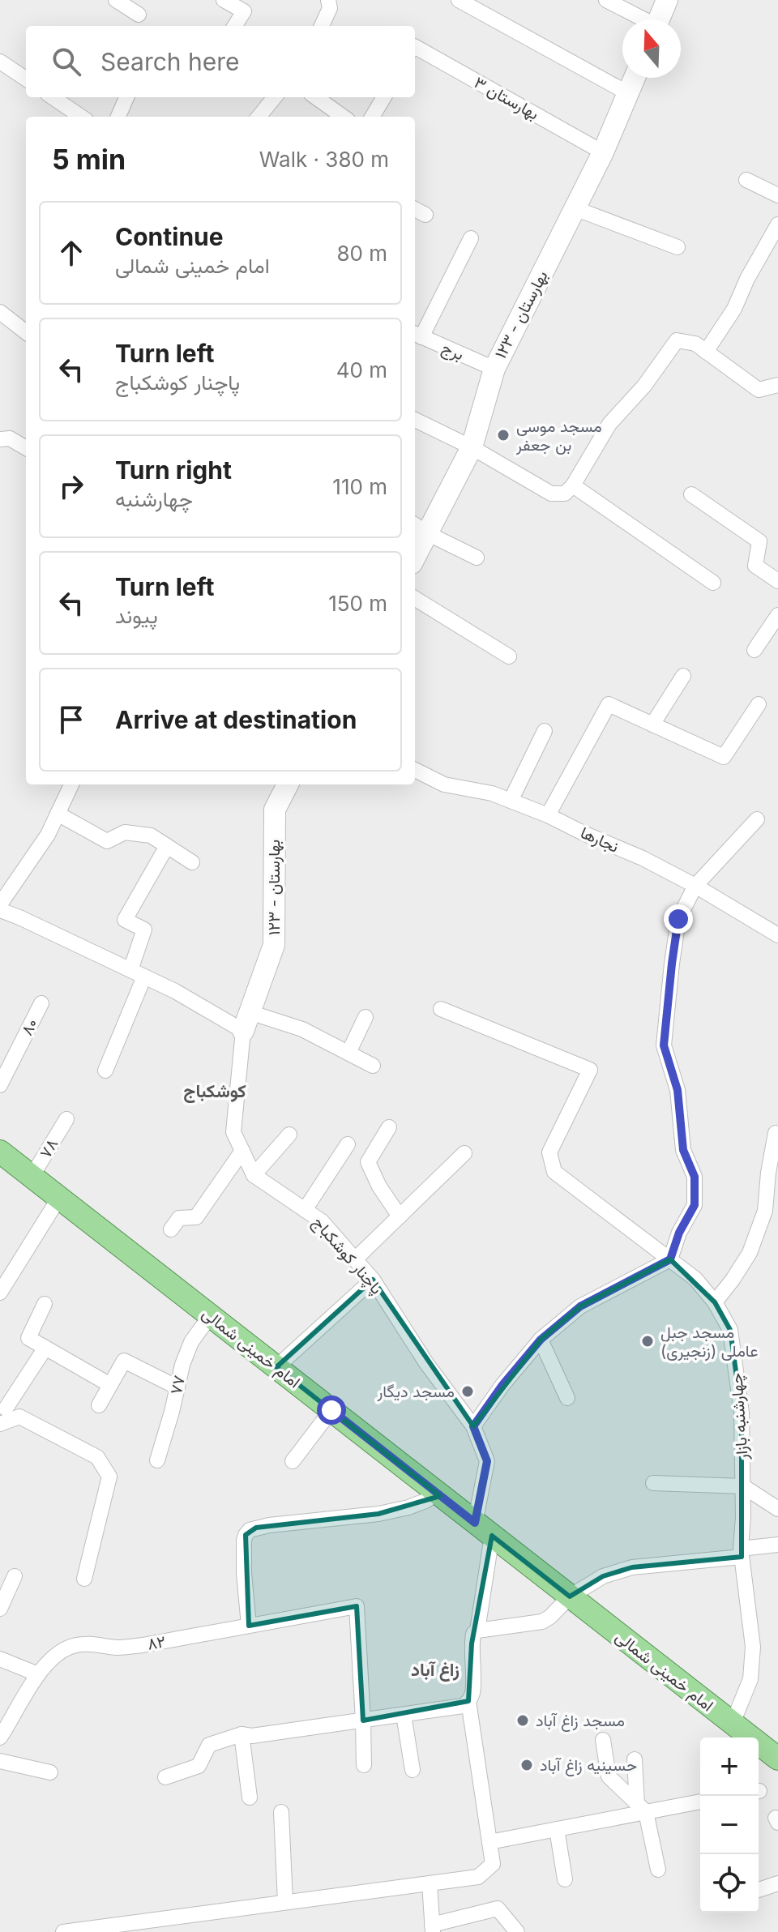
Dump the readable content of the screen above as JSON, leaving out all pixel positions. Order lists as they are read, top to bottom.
{
  "streets": {
    "main road": ["امام خمینی شمالی"],
    "street": [
      "بهارستان ۳",
      "بهارستان - ۱۲۳",
      "برج",
      "نجارها",
      "۸۰",
      "۷۸",
      "پاچنار کوشکباج",
      "۷۷",
      "چهارشنبه بازار",
      "۸۲"
    ]
  },
  "crossings": [
    ["بهارستان ۳", "بهارستان - ۱۲۳"],
    ["بهارستان - ۱۲۳", "برج"],
    ["۷۸", "امام خمینی شمالی"],
    ["پاچنار کوشکباج", "امام خمینی شمالی"],
    ["امام خمینی شمالی", "۷۷"],
    ["امام خمینی شمالی", "چهارشنبه بازار"]
  ],
  "districts": ["کوشکباج", "زاغ آباد"],
  "places": [
    "مسجد موسی بن جعفر",
    "مسجد جبل عاملی (زنجیری)",
    "مسجد دیگار",
    "مسجد زاغ آباد",
    "حسینیه زاغ آباد"
  ],
  "north": "top",
  "page": {
    "search": "Search here",
    "heading": ["5 min", "Walk · 380 m"],
    "list": [
      ["Continue", "امام خمینی شمالی", "80 m"],
      ["Turn left", "پاچنار کوشکباج", "40 m"],
      ["Turn right", "چهارشنبه", "110 m"],
      ["Turn left", "پیوند", "150 m"],
      "Arrive at destination"
    ],
    "map_buttons": ["+", "−"]
  }
}
